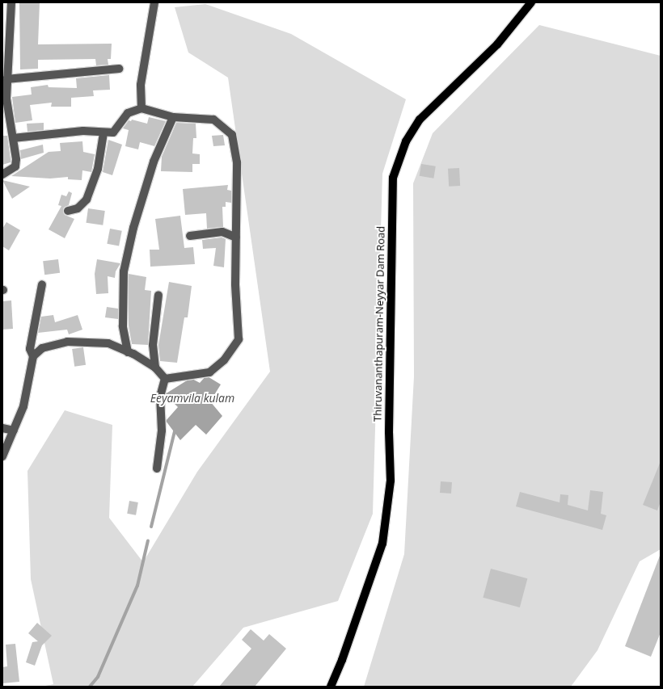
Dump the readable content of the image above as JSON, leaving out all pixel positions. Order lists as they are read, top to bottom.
{
  "streets": {
    "main road": ["Thiruvananthapuram-Neyyar Dam Road"]
  },
  "water": ["Eeyamvila kulam"]
}
